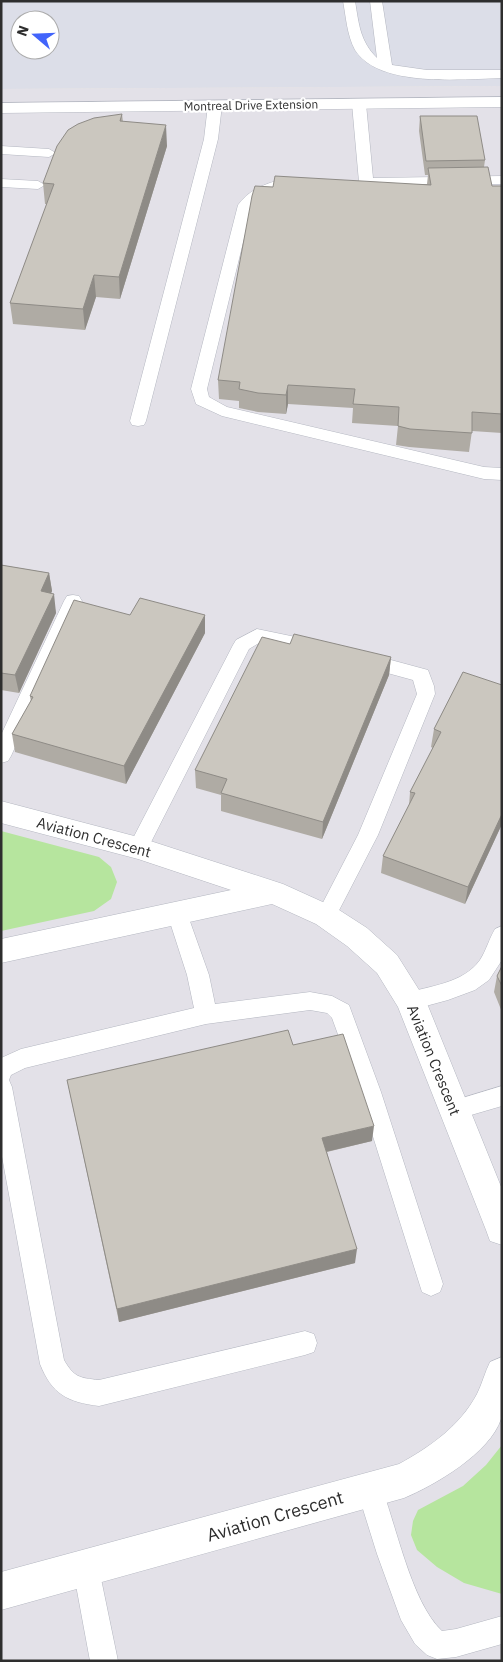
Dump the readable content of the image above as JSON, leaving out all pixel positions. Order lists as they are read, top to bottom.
{
  "streets": {
    "street": ["Montreal Drive Extension", "Aviation Crescent"]
  },
  "north": "left"
}
